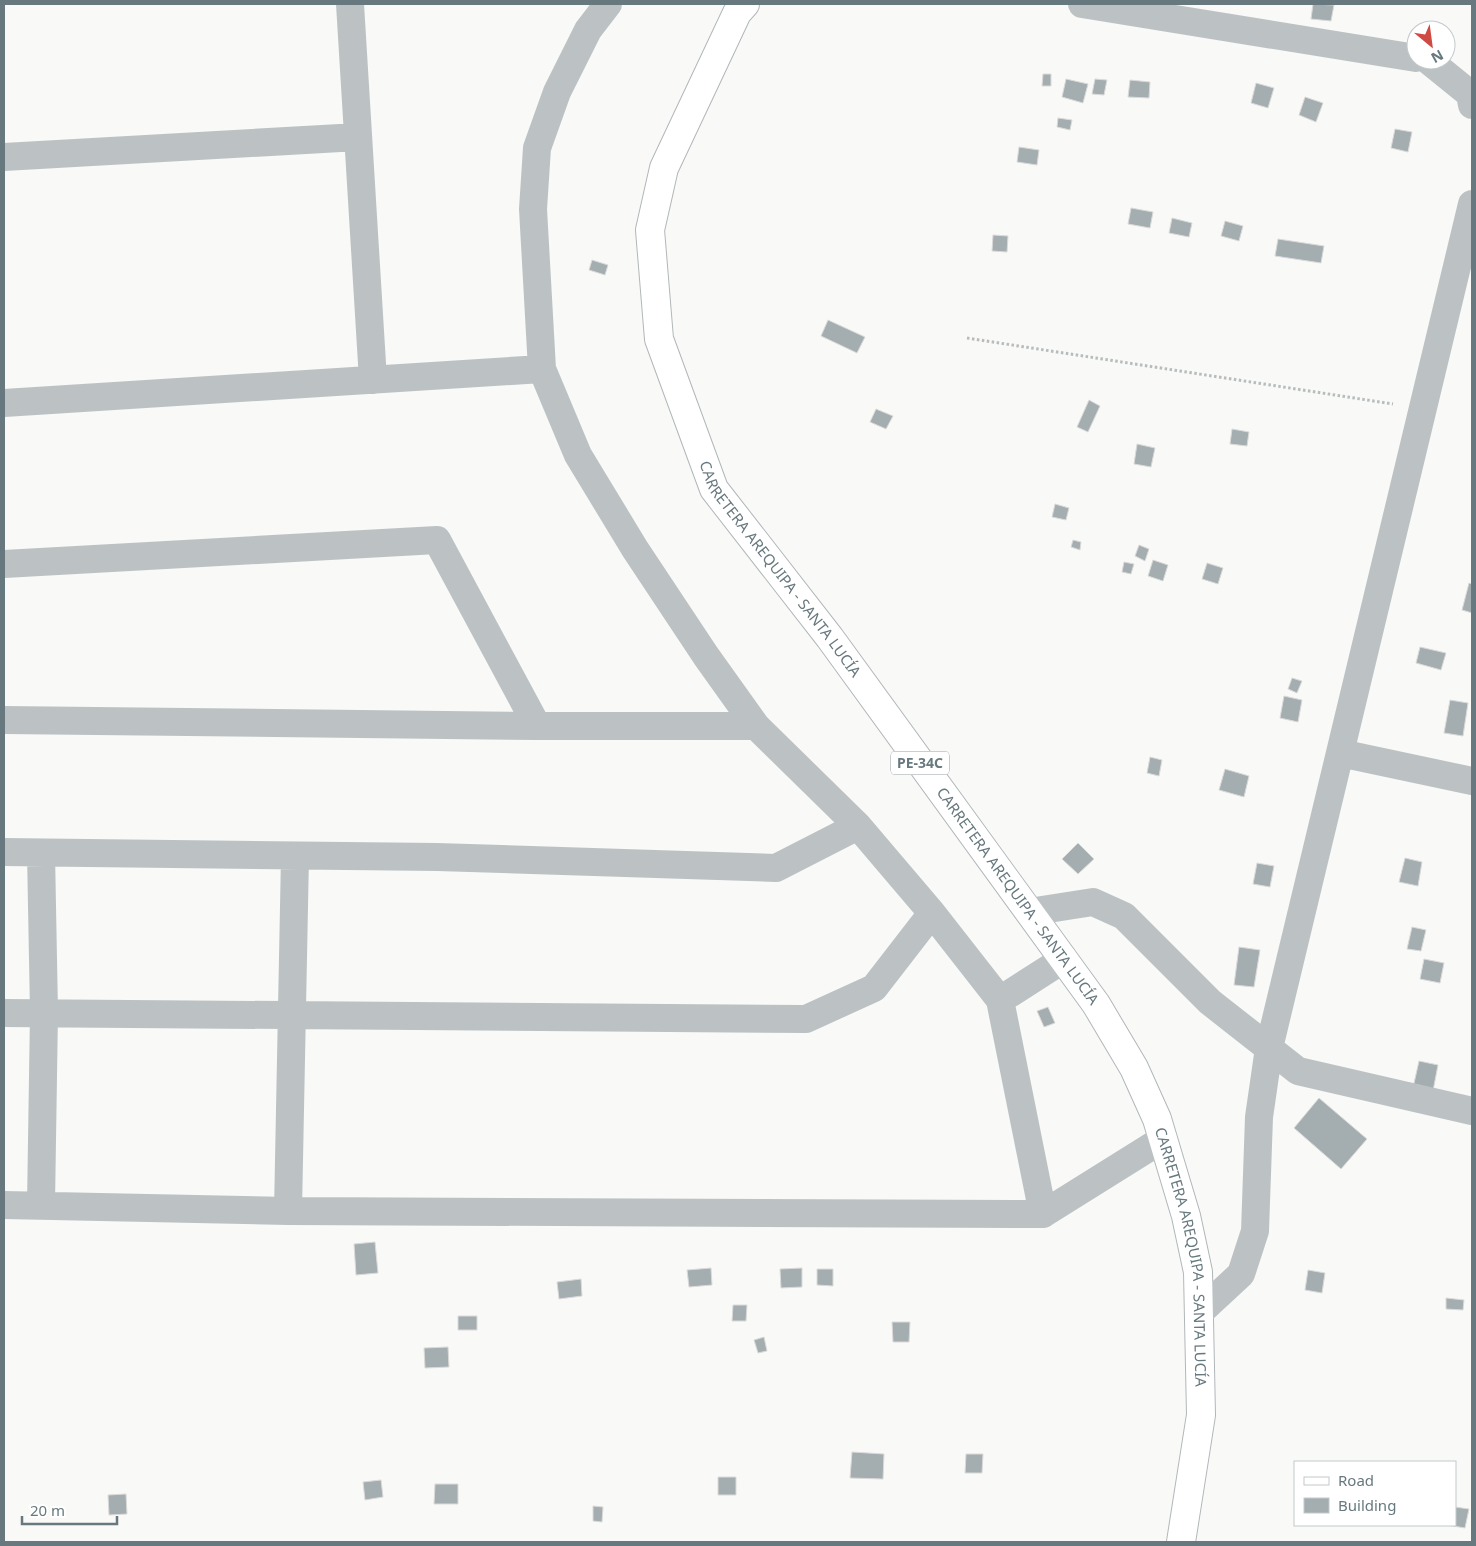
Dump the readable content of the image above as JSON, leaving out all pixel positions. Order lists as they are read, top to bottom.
{
  "streets": {
    "main road": ["CARRETERA AREQUIPA - SANTA LUCÍA", "PE-34C"]
  },
  "legend": ["Road", "Building"],
  "scale_bar": "20 m",
  "north": "bottom right"
}
